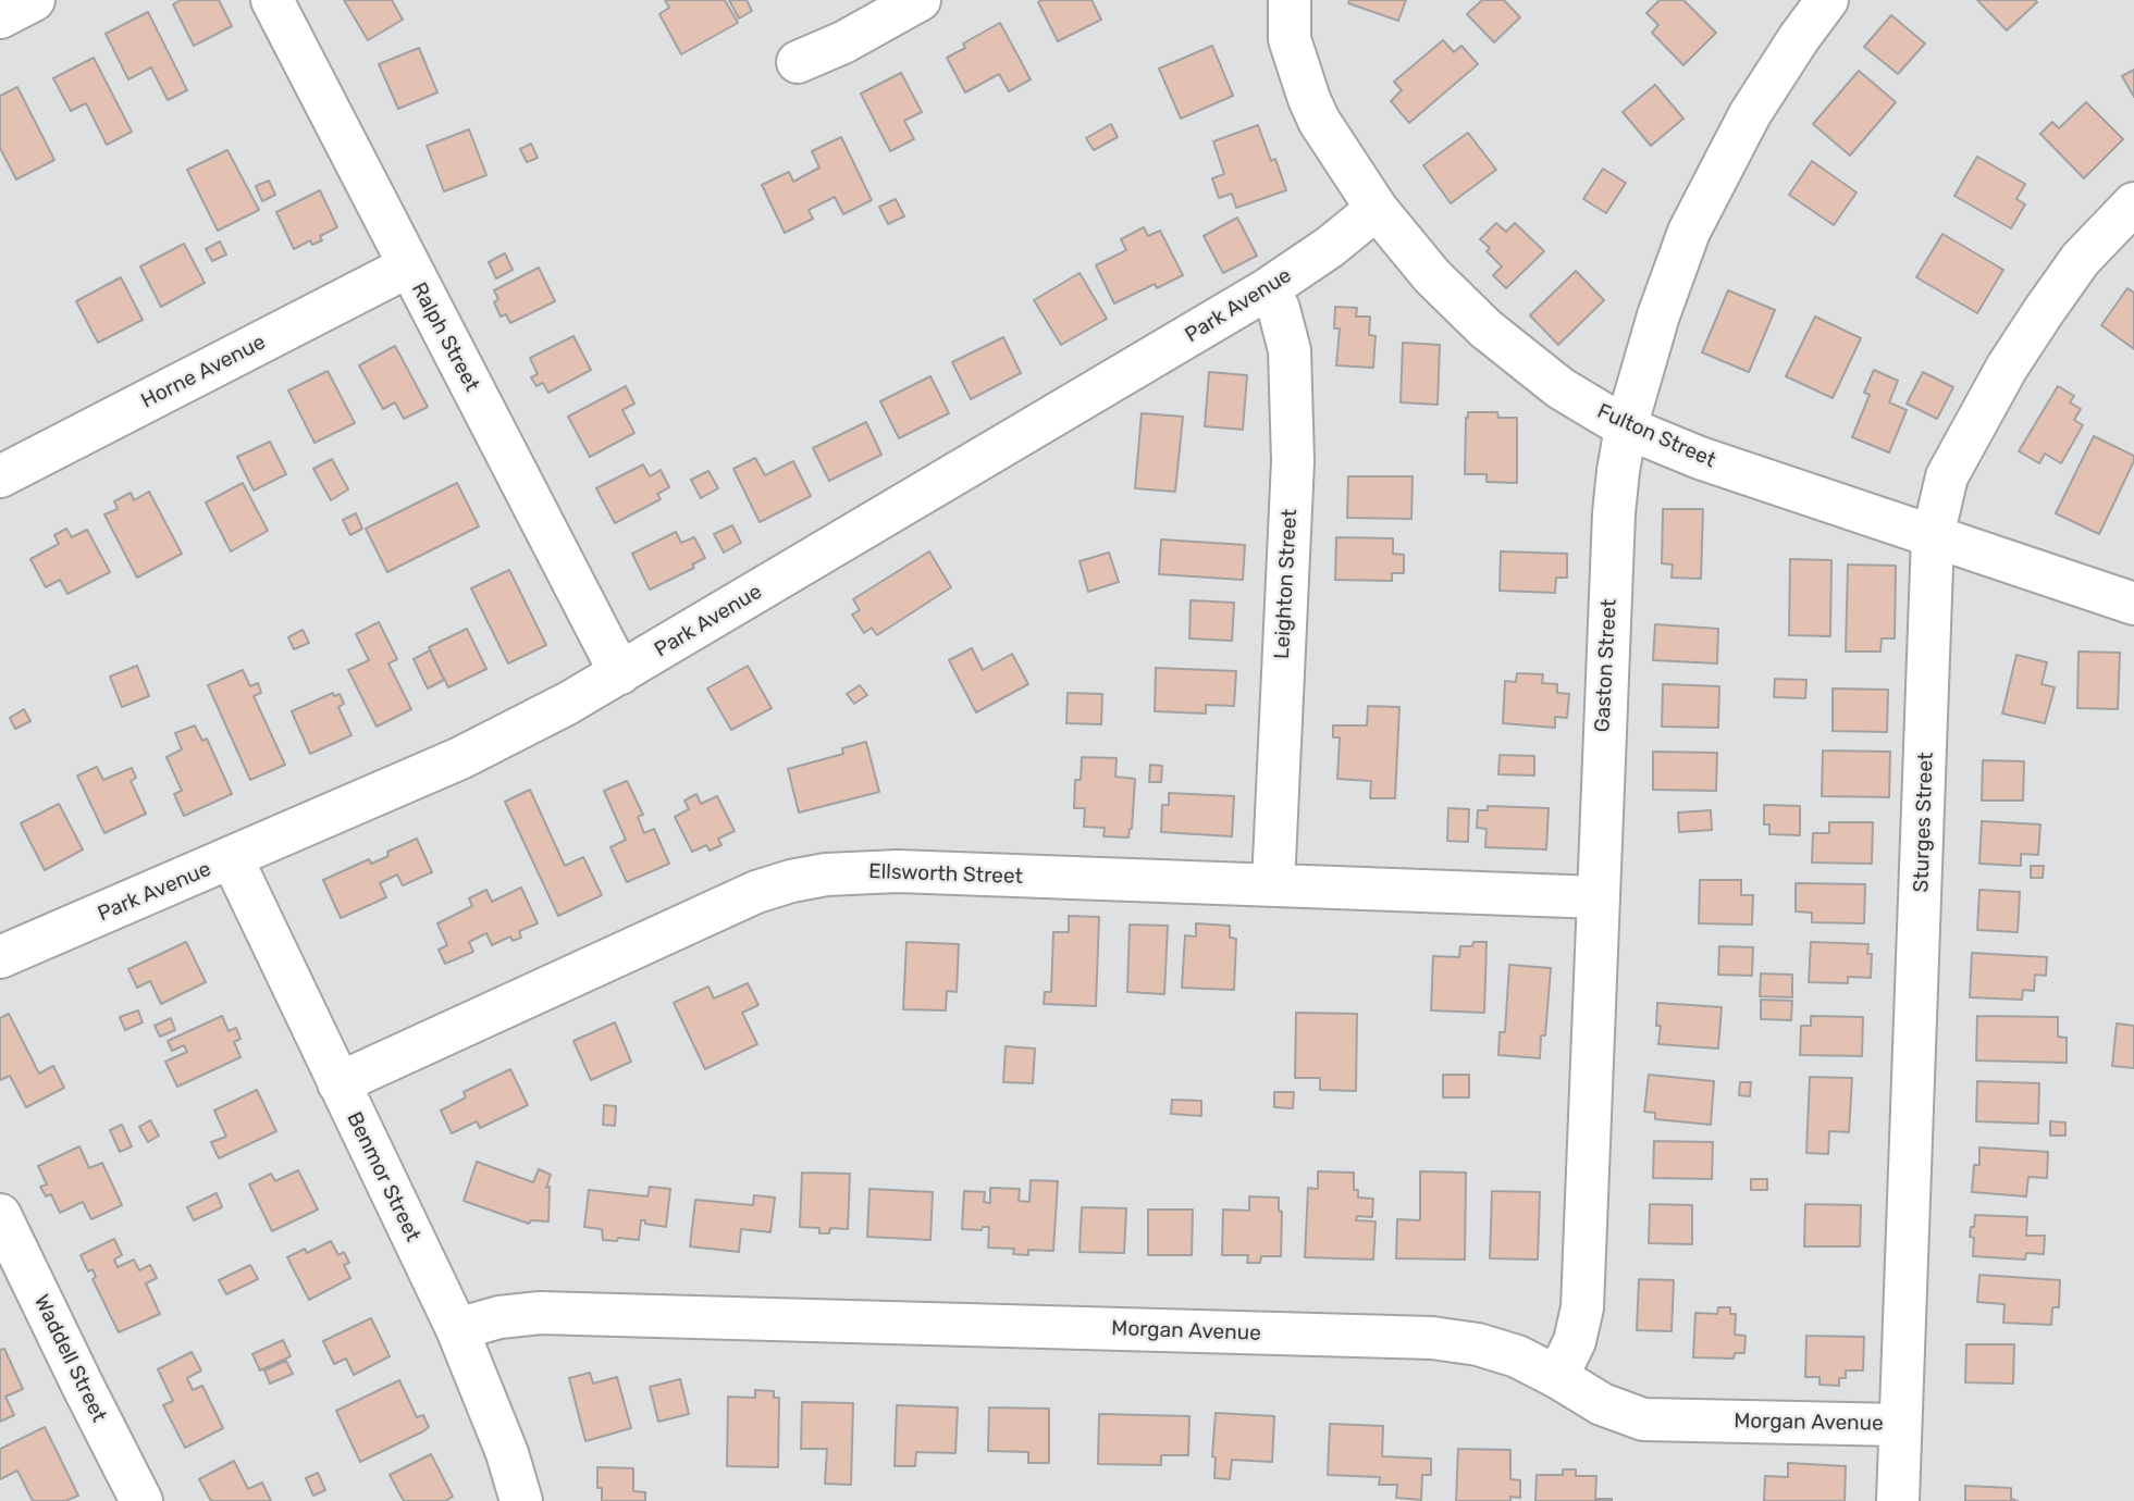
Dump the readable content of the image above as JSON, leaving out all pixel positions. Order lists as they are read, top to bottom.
{
  "streets": {
    "street": [
      "Park Avenue",
      "Ralph Street",
      "Horne Avenue",
      "Fulton Street",
      "Leighton Street",
      "Gaston Street",
      "Sturges Street",
      "Ellsworth Street",
      "Benmor Street",
      "Morgan Avenue",
      "Waddell Street"
    ]
  },
  "crossings": [
    ["Park Avenue", "Ralph Street"],
    ["Park Avenue", "Fulton Street"],
    ["Park Avenue", "Leighton Street"],
    ["Park Avenue", "Benmor Street"],
    ["Ralph Street", "Horne Avenue"],
    ["Fulton Street", "Gaston Street"],
    ["Fulton Street", "Sturges Street"],
    ["Leighton Street", "Ellsworth Street"],
    ["Gaston Street", "Ellsworth Street"],
    ["Gaston Street", "Morgan Avenue"],
    ["Sturges Street", "Morgan Avenue"],
    ["Ellsworth Street", "Benmor Street"],
    ["Benmor Street", "Morgan Avenue"]
  ]
}
